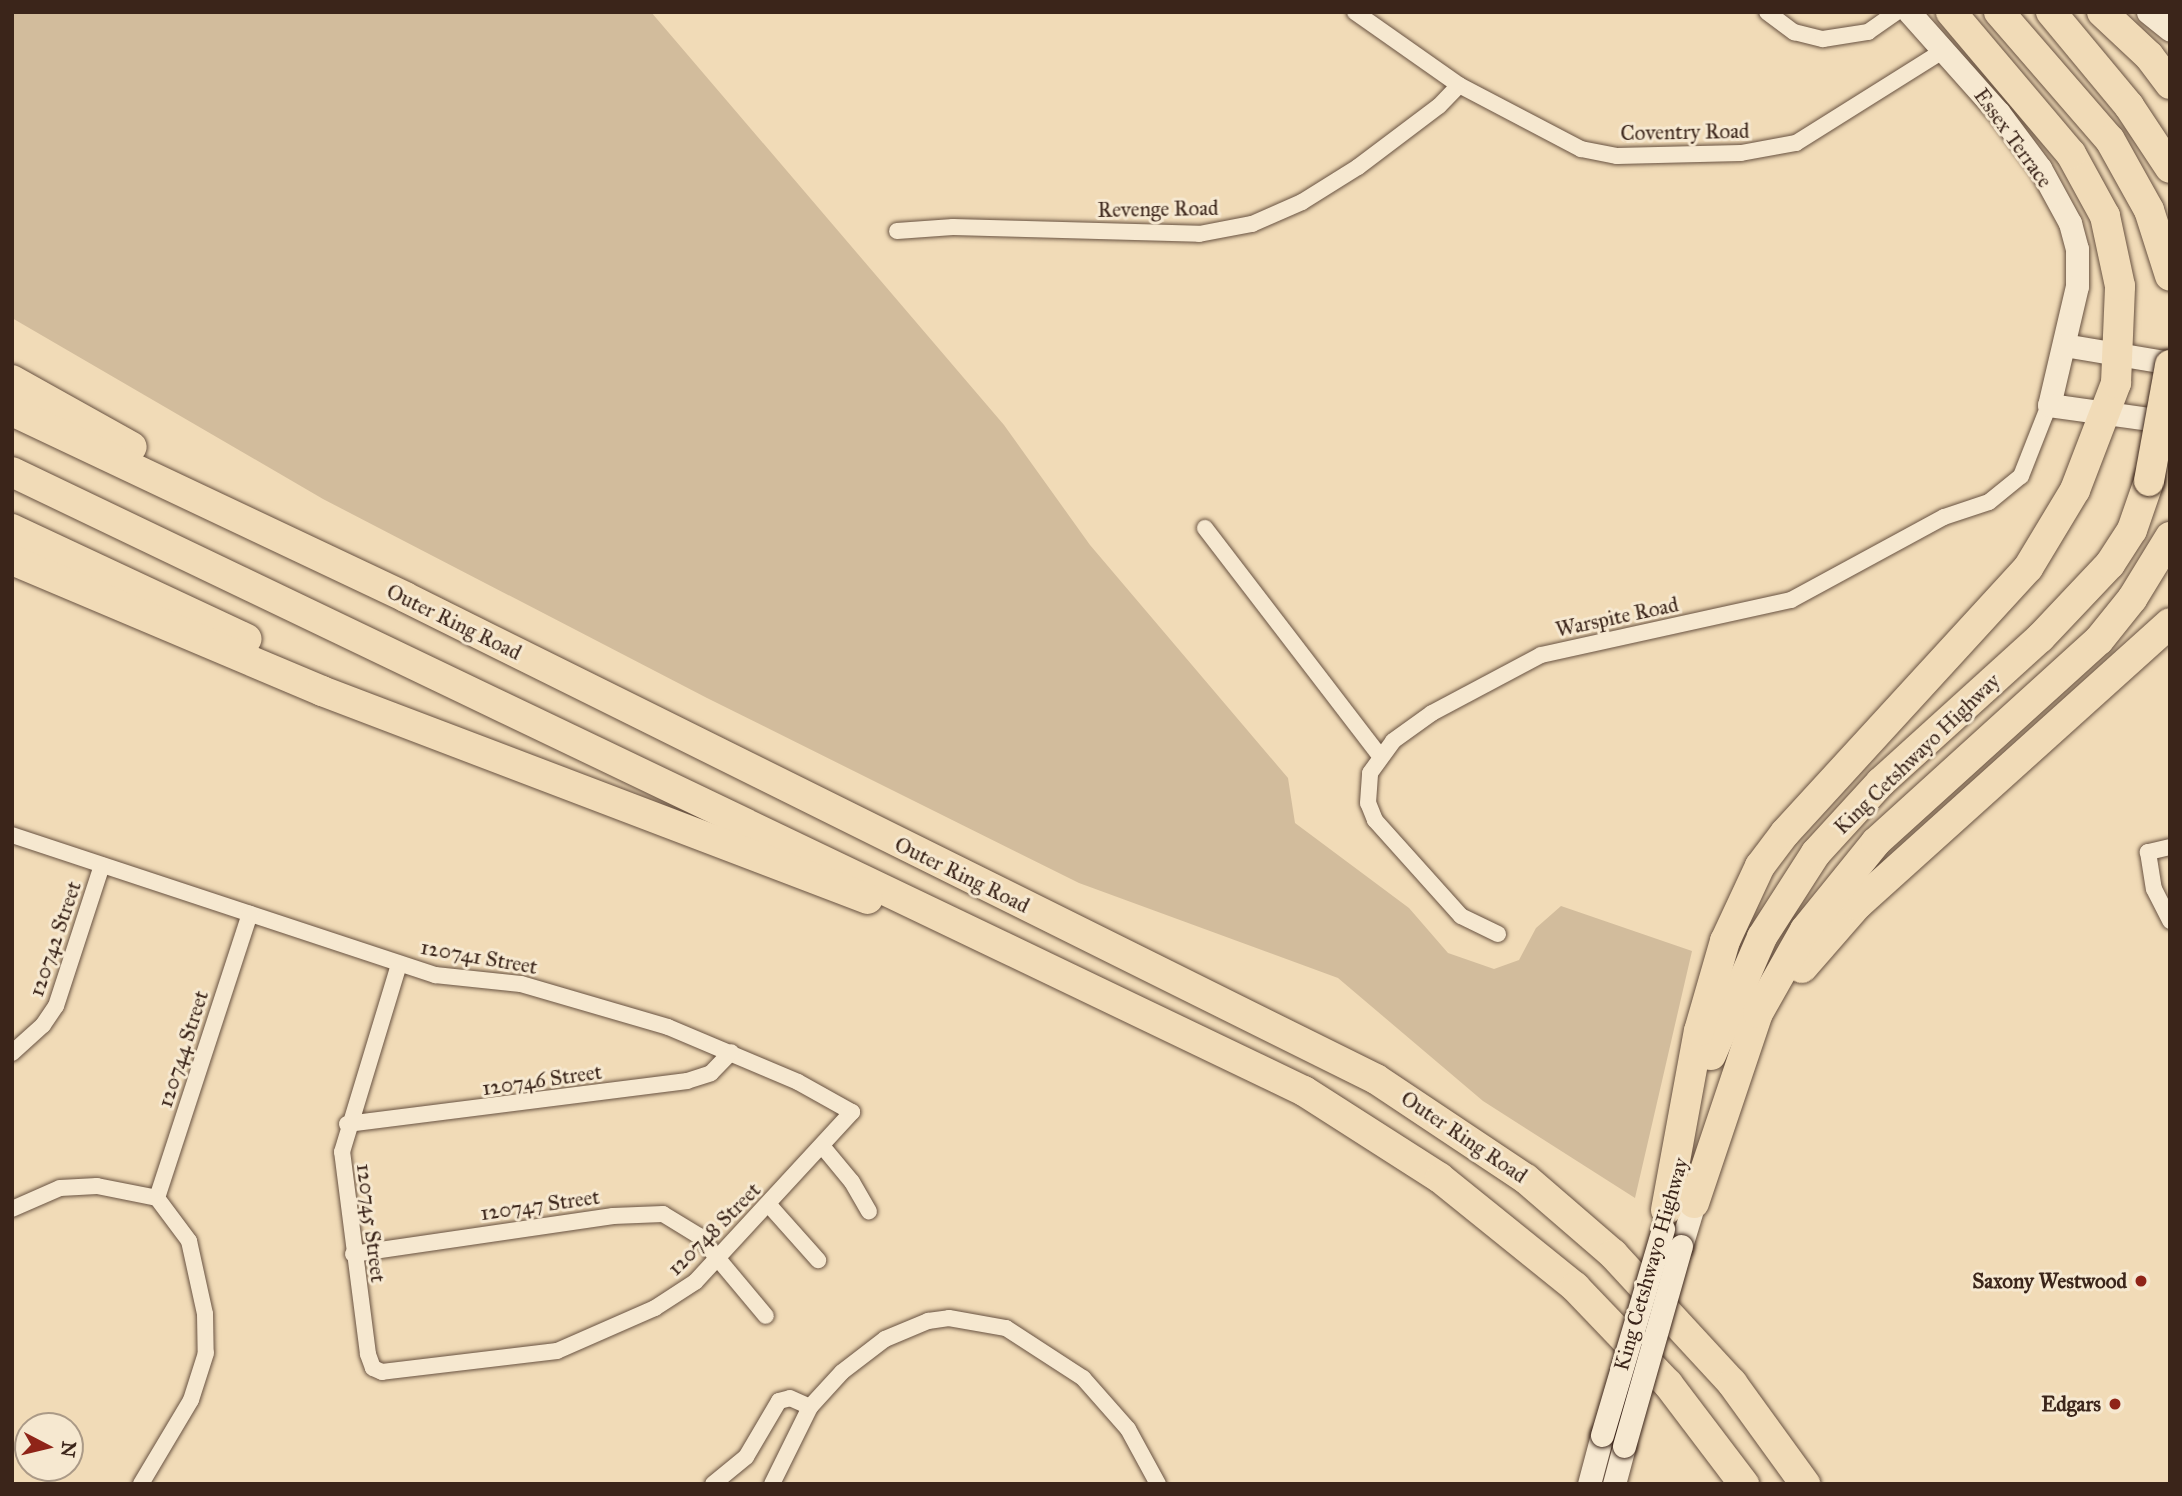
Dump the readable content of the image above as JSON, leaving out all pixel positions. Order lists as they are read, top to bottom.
{
  "streets": {
    "highway": ["Outer Ring Road", "King Cetshwayo Highway"],
    "street": [
      "Coventry Road",
      "Essex Terrace",
      "Revenge Road",
      "Warspite Road",
      "120742 Street",
      "120741 Street",
      "120744 Street",
      "120746 Street",
      "120747 Street",
      "120745 Street",
      "120748 Street"
    ]
  },
  "crossings": [
    ["Coventry Road", "Essex Terrace"],
    ["Coventry Road", "Revenge Road"],
    ["Essex Terrace", "Warspite Road"],
    ["120742 Street", "120741 Street"],
    ["120741 Street", "120744 Street"],
    ["120741 Street", "120746 Street"],
    ["120741 Street", "120745 Street"],
    ["120741 Street", "120748 Street"],
    ["120746 Street", "120745 Street"],
    ["120747 Street", "120745 Street"],
    ["120747 Street", "120748 Street"],
    ["120745 Street", "120748 Street"]
  ],
  "places": ["Saxony Westwood", "Edgars"],
  "north": "right"
}
